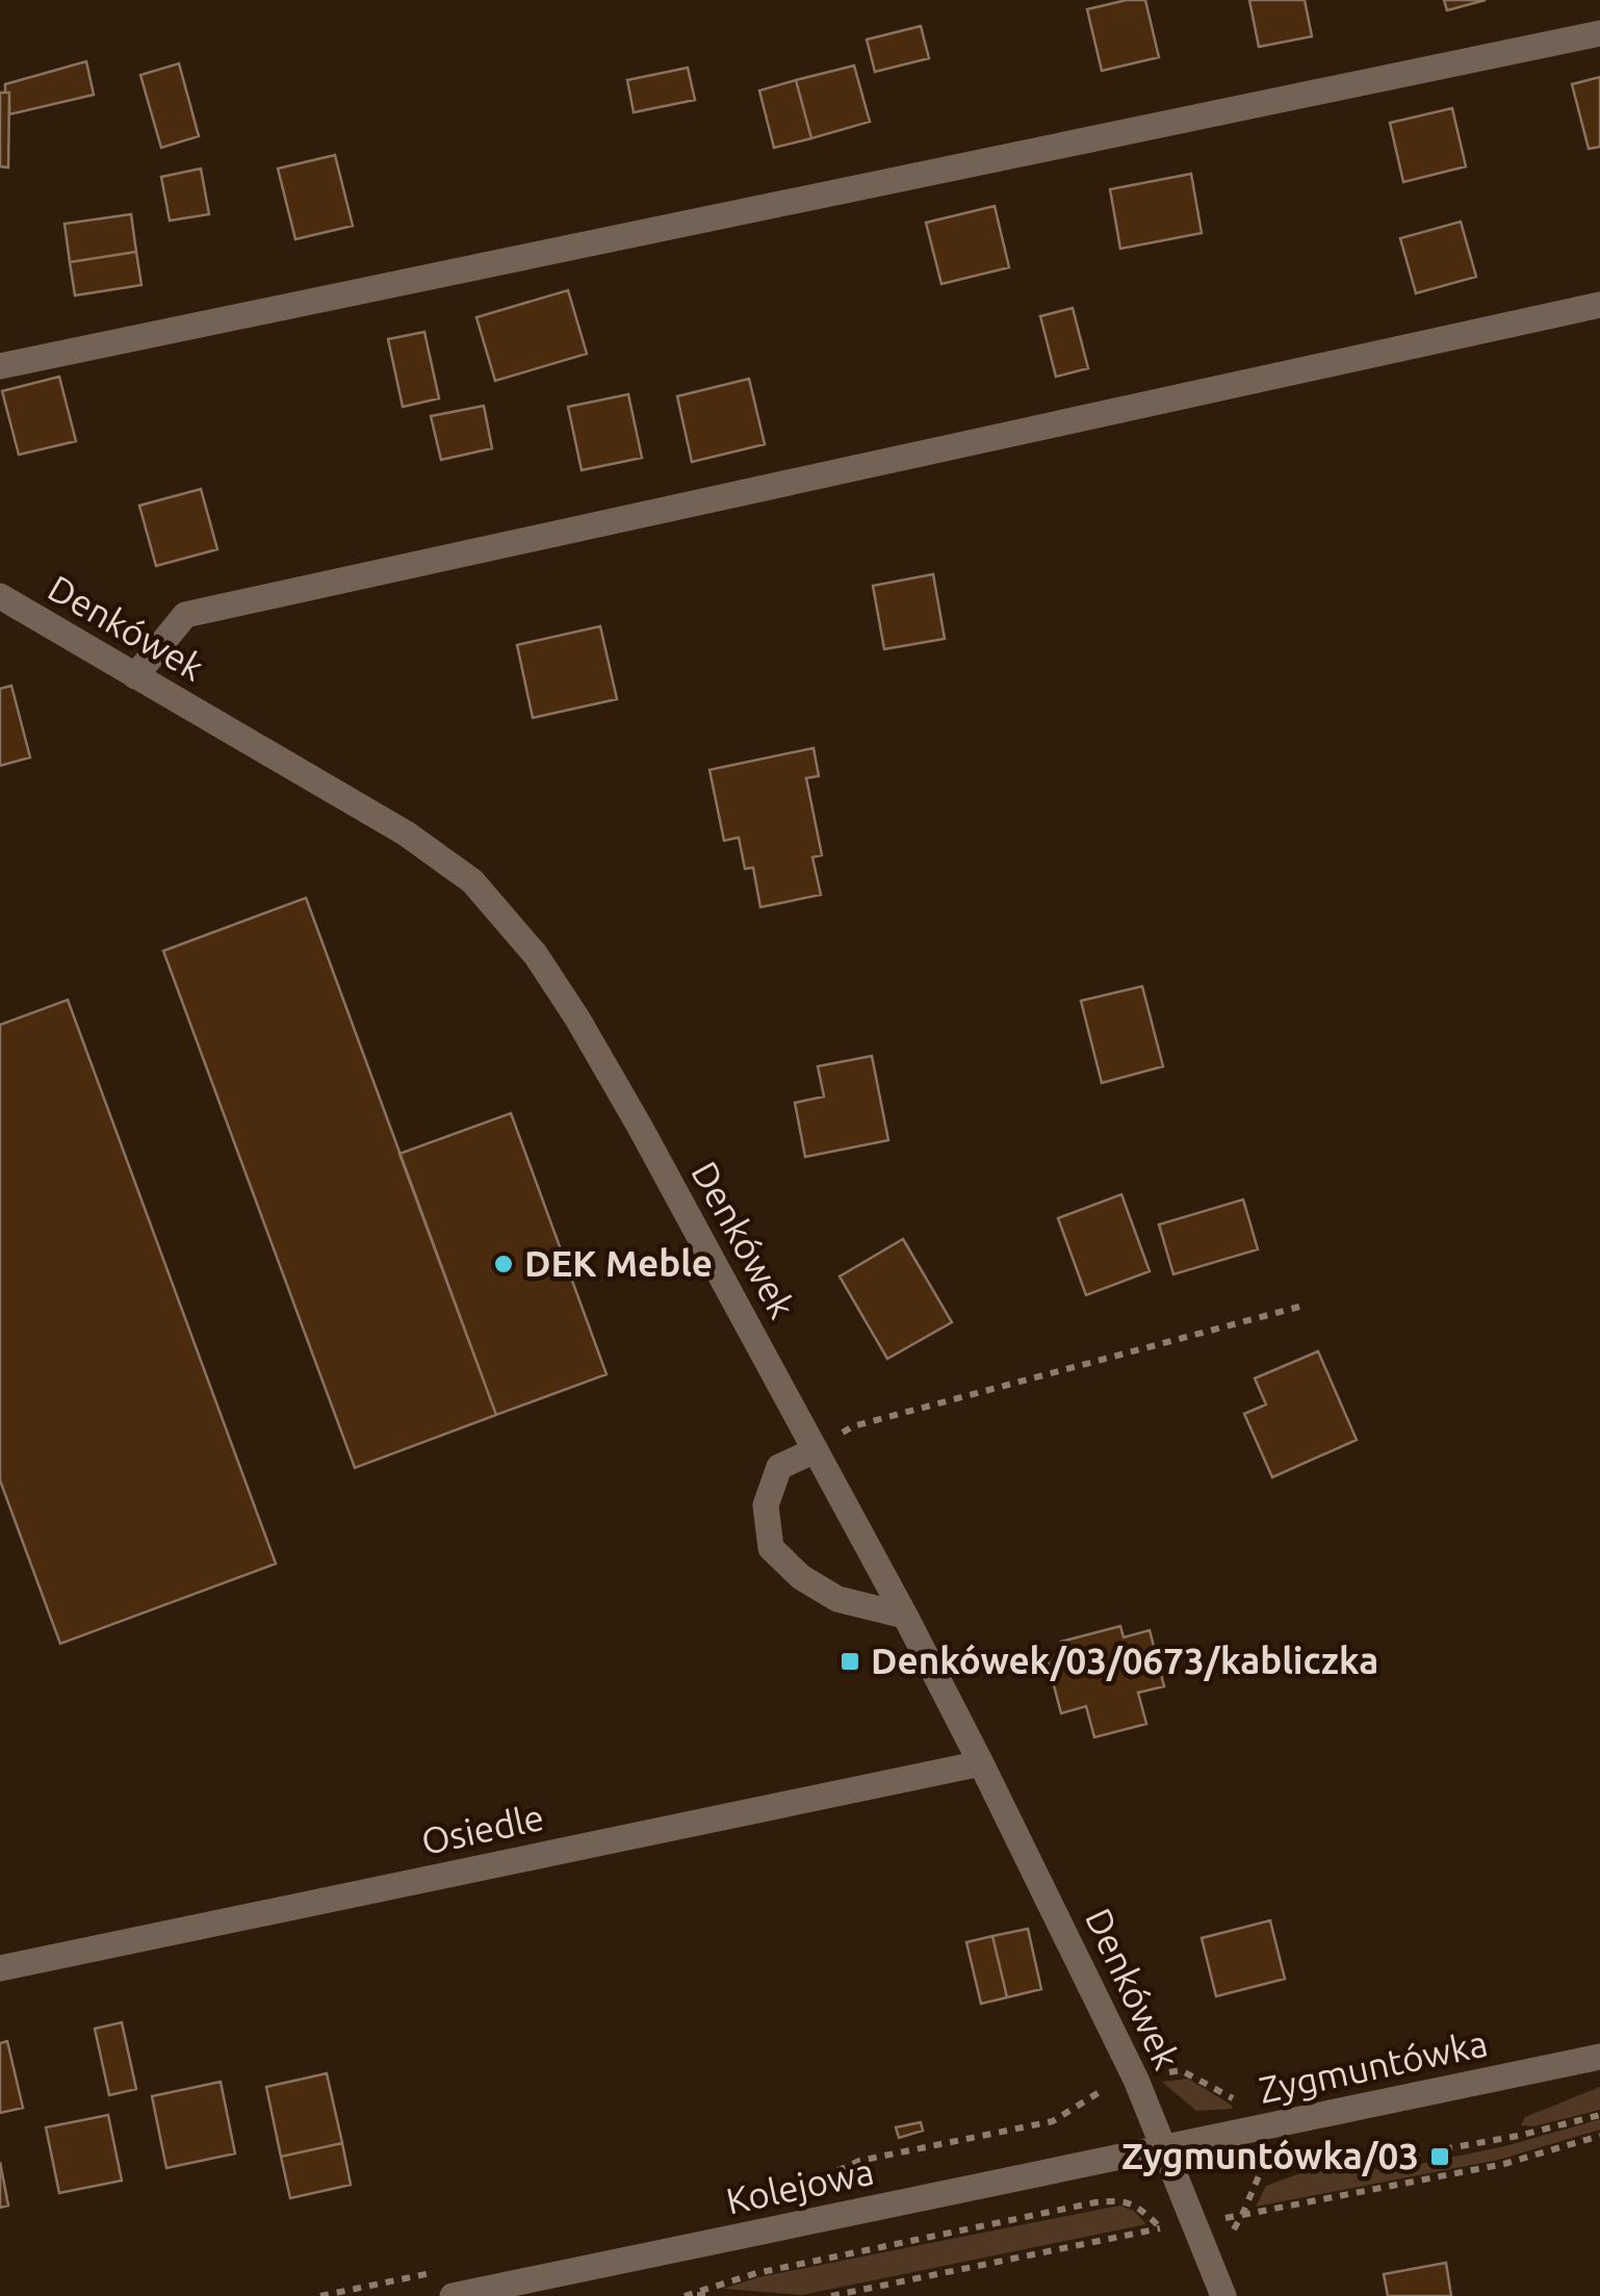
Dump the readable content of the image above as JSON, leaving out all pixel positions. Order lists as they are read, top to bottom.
{
  "streets": {
    "street": [
      "Denkówek",
      "Osiedle",
      "Zygmuntówka",
      "Kolejowa"
    ]
  },
  "crossings": [
    ["Denkówek", "Osiedle"],
    ["Denkówek", "Zygmuntówka"],
    ["Denkówek", "Kolejowa"],
    ["Zygmuntówka", "Kolejowa"]
  ],
  "places": {
    "other": ["DEK Meble"],
    "transit": ["Denkówek/03/0673/kabliczka", "Zygmuntówka/03"]
  }
}
